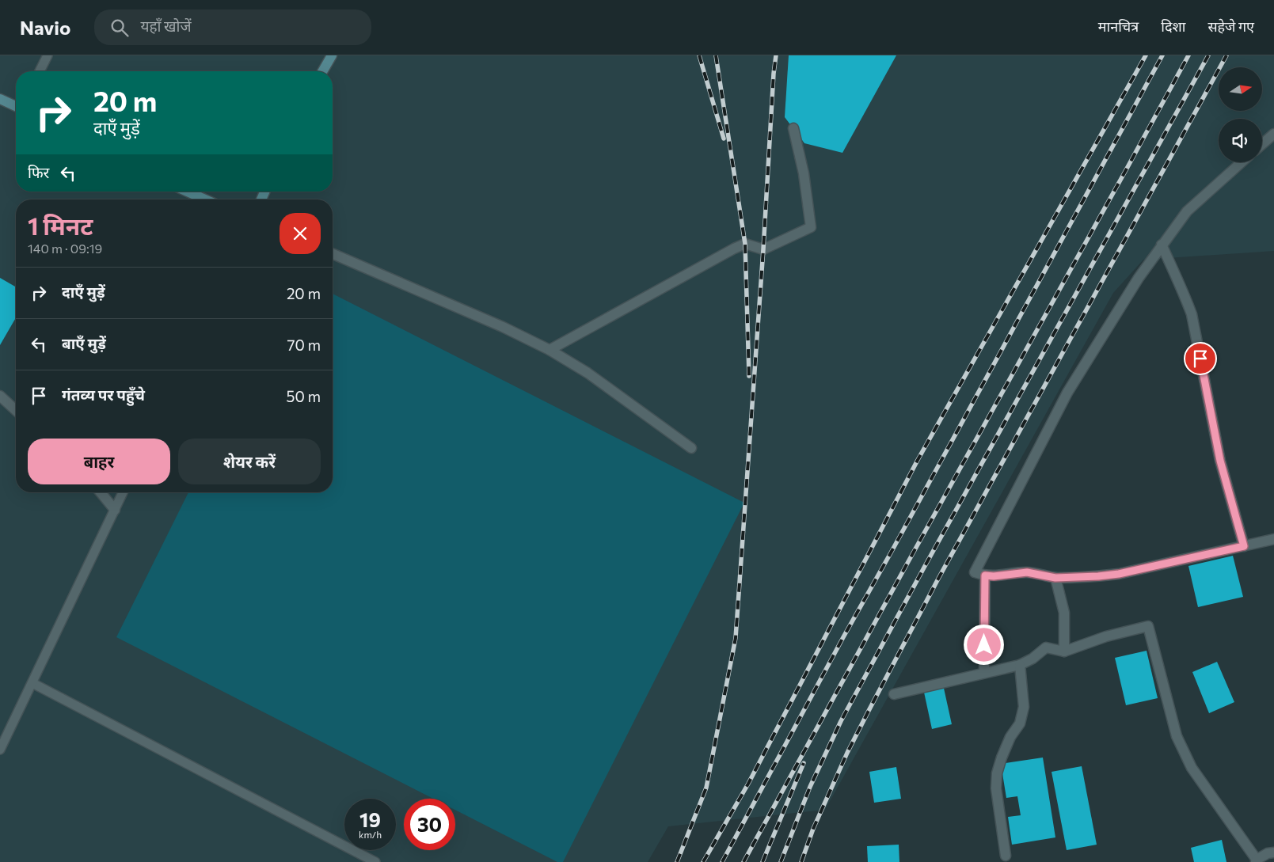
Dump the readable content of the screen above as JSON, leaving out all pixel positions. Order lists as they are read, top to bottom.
{
  "north": "right",
  "page": {
    "header": "Navio",
    "search": "यहाँ खोजें",
    "nav": ["मानचित्र", "दिशा", "सहेजे गए"],
    "turn": ["20 m", "दाएँ मुड़ें"],
    "then": "फिर",
    "heading": ["1 मिनट", "140 m · 09:19"],
    "list": [
      {
        "name": "दाएँ मुड़ें",
        "value": "20 m"
      },
      {
        "name": "बाएँ मुड़ें",
        "value": "70 m"
      },
      {
        "name": "गंतव्य पर पहुँचे",
        "value": "50 m"
      }
    ],
    "buttons": ["बाहर", "शेयर करें"],
    "speed": "19 km/h",
    "limit": "30"
  }
}
